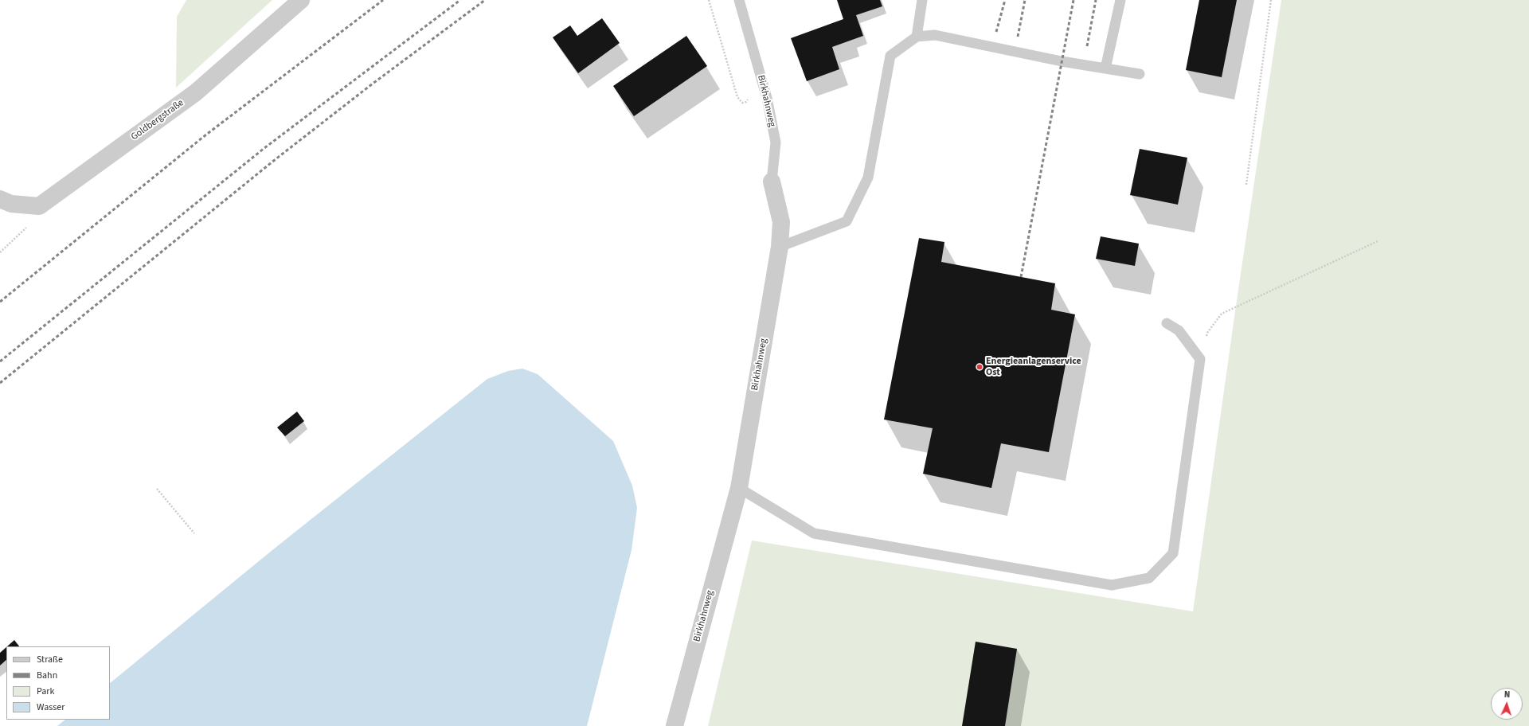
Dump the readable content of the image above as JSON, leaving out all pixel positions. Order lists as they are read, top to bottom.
{
  "streets": {
    "street": ["Birkhahnweg", "Goldbergstraße"]
  },
  "places": ["Energieanlagenservice Ost"],
  "legend": [
    "Straße",
    "Bahn",
    "Park",
    "Wasser"
  ],
  "north": "top"
}
